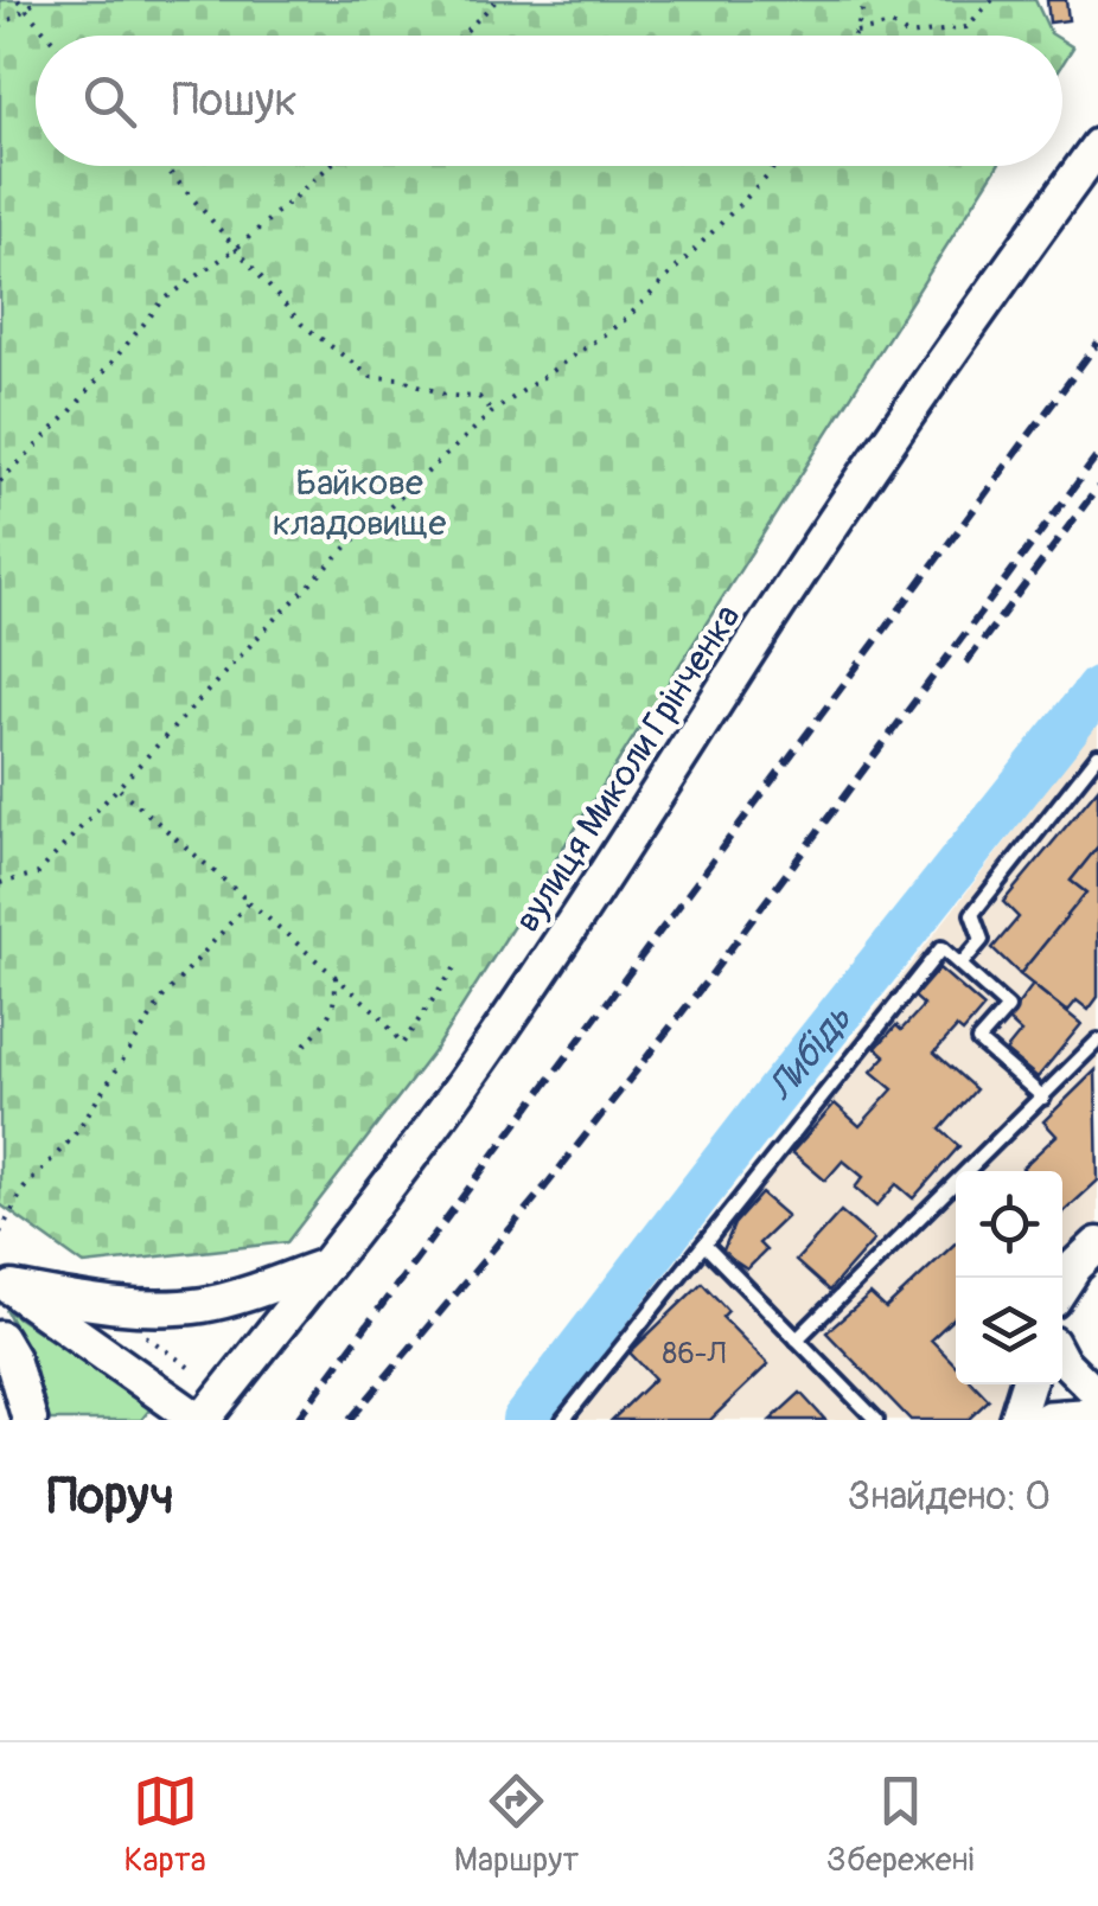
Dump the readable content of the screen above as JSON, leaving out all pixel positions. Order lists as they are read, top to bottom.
{
  "streets": {
    "main road": ["вулиця Миколи Грінченка"]
  },
  "water": ["Либідь"],
  "parks": ["Байкове кладовище"],
  "house_numbers": ["86-Л"],
  "page": {
    "search": "Пошук",
    "heading": ["Поруч", "Знайдено: 0"],
    "nav": ["Карта", "Маршрут", "Збережені"]
  }
}
